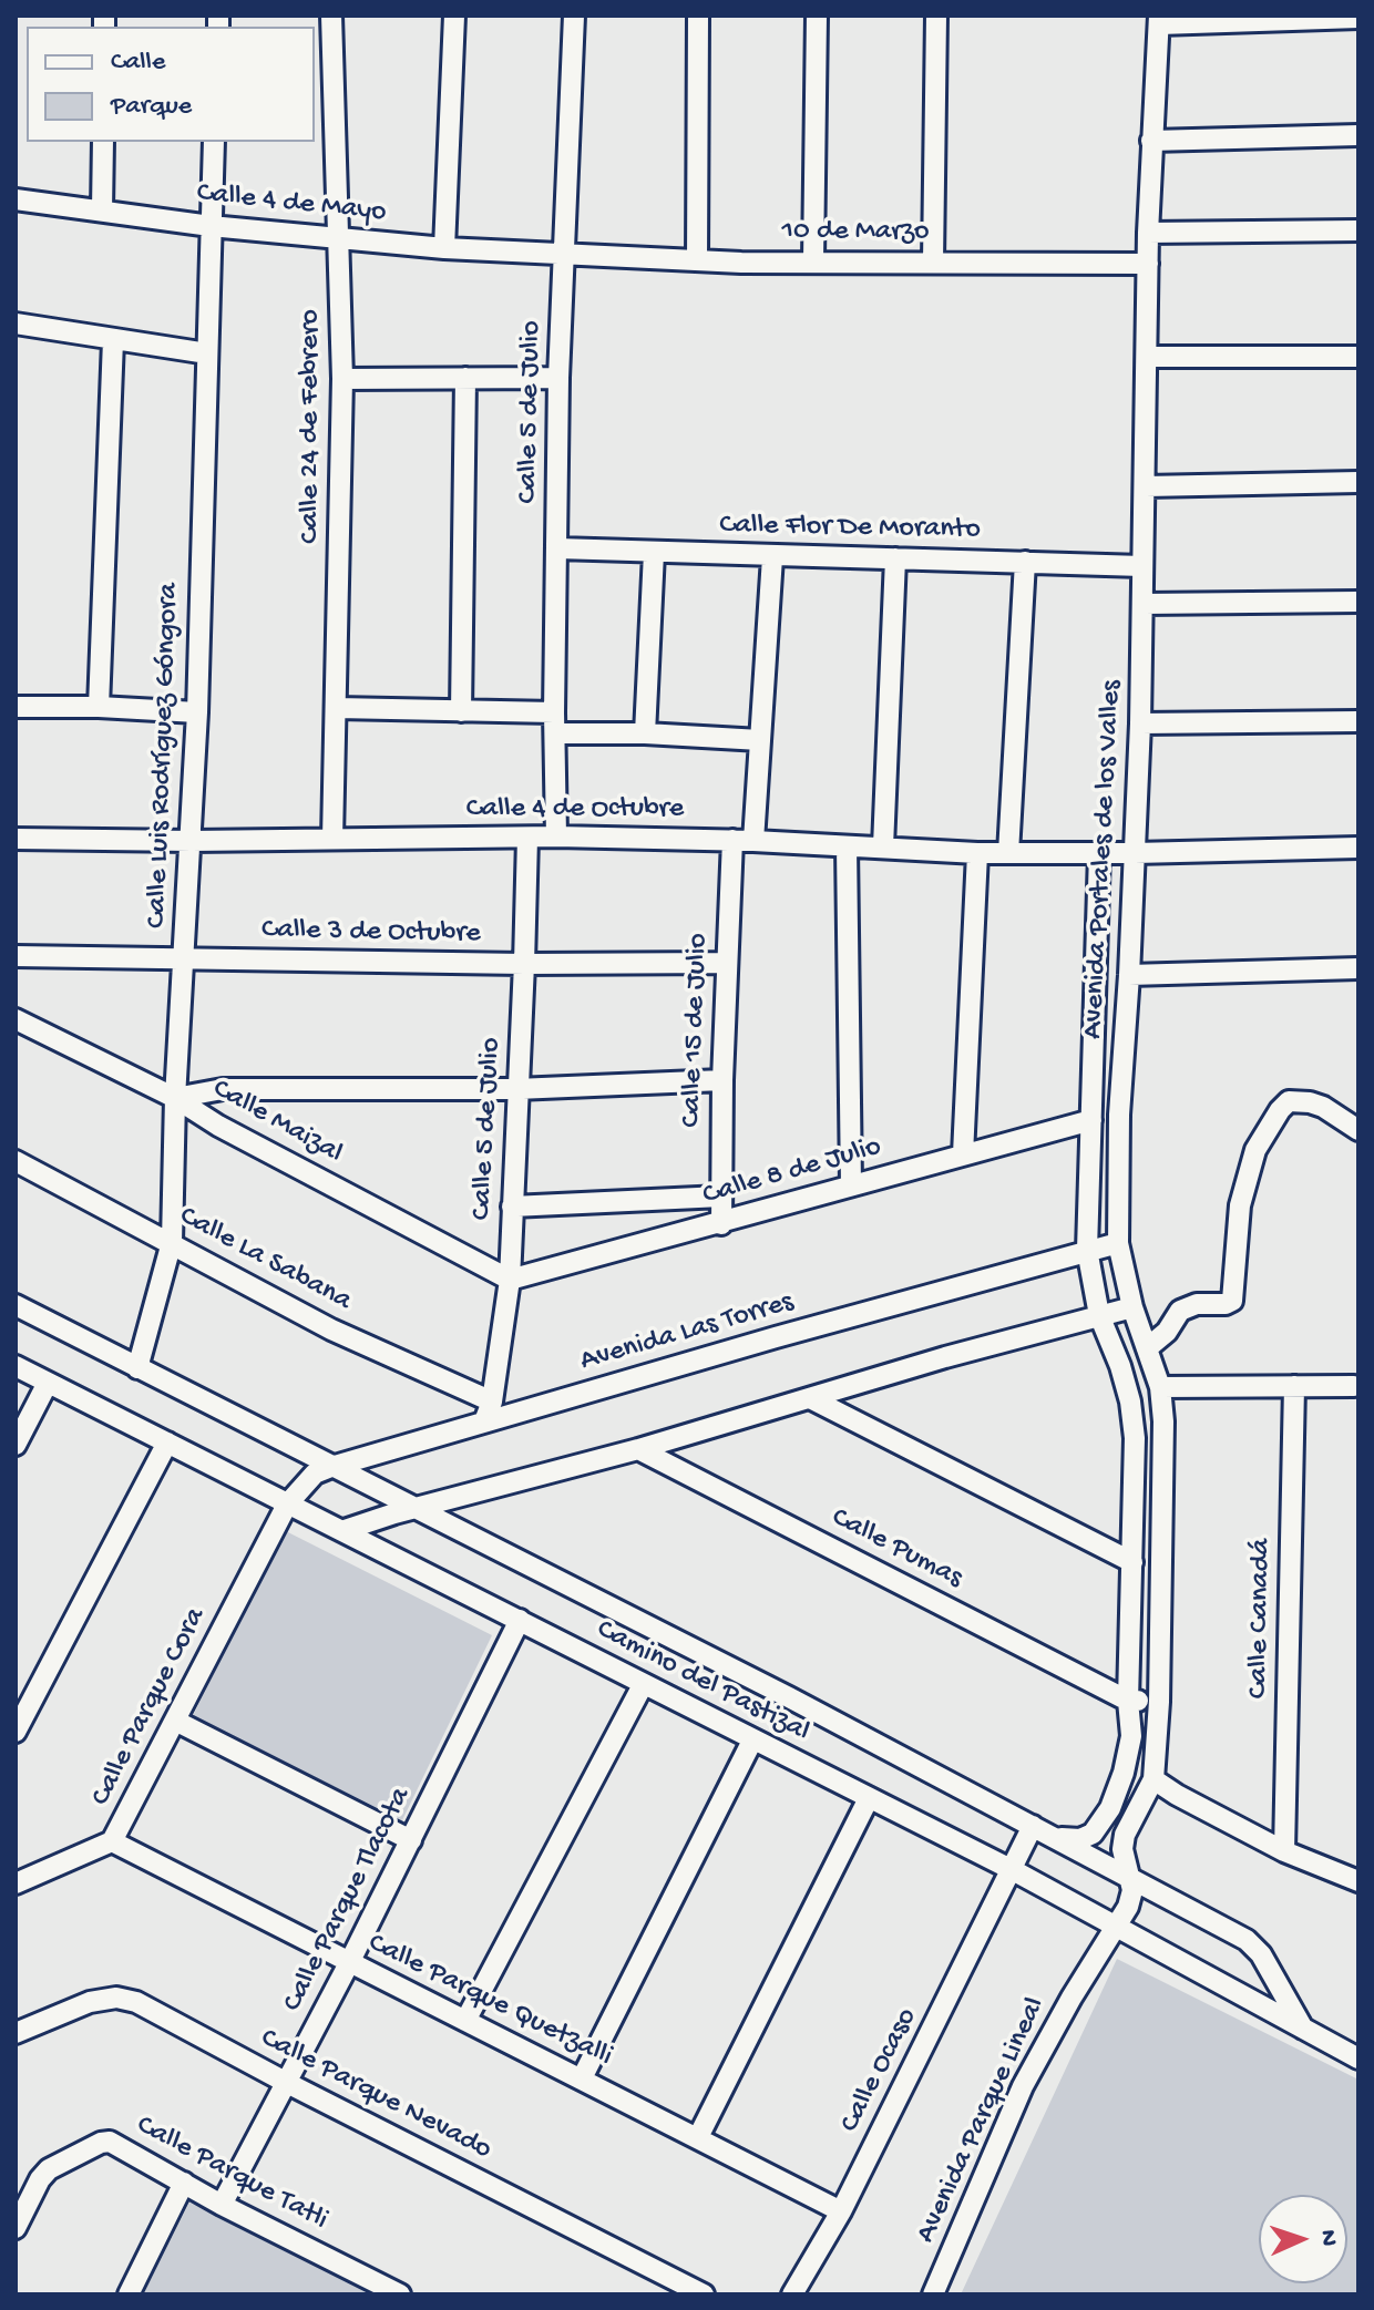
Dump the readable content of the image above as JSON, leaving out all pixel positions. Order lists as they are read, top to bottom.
{
  "streets": {
    "street": [
      "Calle 4 de Mayo",
      "10 de Marzo",
      "Calle 5 de Julio",
      "Calle 24 de Febrero",
      "Calle Flor De Moranto",
      "Calle Luis Rodríguez Góngora",
      "Calle 4 de Octubre",
      "Avenida Portales de los Valles",
      "Calle 3 de Octubre",
      "Calle 15 de Julio",
      "Calle Maizal",
      "Calle 8 de Julio",
      "Calle La Sabana",
      "Avenida Las Torres",
      "Calle Pumas",
      "Calle Canadá",
      "Camino del Pastizal",
      "Calle Parque Cora",
      "Calle Parque Tlacota",
      "Calle Parque Quetzalli",
      "Calle Ocaso",
      "Calle Parque Nevado",
      "Avenida Parque Lineal",
      "Calle Parque Tatli"
    ]
  },
  "crossings": [
    ["Calle 4 de Mayo", "10 de Marzo"],
    ["Calle 4 de Mayo", "Calle 5 de Julio"],
    ["Calle 4 de Mayo", "Calle 24 de Febrero"],
    ["Calle 4 de Mayo", "Calle Luis Rodríguez Góngora"],
    ["10 de Marzo", "Calle 5 de Julio"],
    ["10 de Marzo", "Avenida Portales de los Valles"],
    ["Calle 5 de Julio", "Calle Flor De Moranto"],
    ["Calle 5 de Julio", "Calle 4 de Octubre"],
    ["Calle 5 de Julio", "Calle 3 de Octubre"],
    ["Calle 5 de Julio", "Calle Maizal"],
    ["Calle 5 de Julio", "Calle 8 de Julio"],
    ["Calle 5 de Julio", "Calle La Sabana"],
    ["Calle 5 de Julio", "Avenida Las Torres"],
    ["Calle 24 de Febrero", "Calle 4 de Octubre"],
    ["Calle Flor De Moranto", "Avenida Portales de los Valles"],
    ["Calle Flor De Moranto", "Calle 15 de Julio"],
    ["Calle Luis Rodríguez Góngora", "Calle 4 de Octubre"],
    ["Calle Luis Rodríguez Góngora", "Calle 3 de Octubre"],
    ["Calle Luis Rodríguez Góngora", "Calle Maizal"],
    ["Calle Luis Rodríguez Góngora", "Calle La Sabana"],
    ["Calle Luis Rodríguez Góngora", "Camino del Pastizal"],
    ["Calle 4 de Octubre", "Avenida Portales de los Valles"],
    ["Calle 4 de Octubre", "Calle 15 de Julio"],
    ["Avenida Portales de los Valles", "Calle 8 de Julio"],
    ["Avenida Portales de los Valles", "Avenida Las Torres"],
    ["Avenida Portales de los Valles", "Calle Pumas"],
    ["Avenida Portales de los Valles", "Camino del Pastizal"],
    ["Calle 3 de Octubre", "Calle 15 de Julio"],
    ["Calle 15 de Julio", "Calle 8 de Julio"],
    ["Calle Maizal", "Calle 8 de Julio"],
    ["Avenida Las Torres", "Camino del Pastizal"],
    ["Avenida Las Torres", "Calle Parque Cora"],
    ["Camino del Pastizal", "Calle Parque Cora"],
    ["Camino del Pastizal", "Calle Parque Tlacota"],
    ["Camino del Pastizal", "Calle Ocaso"],
    ["Camino del Pastizal", "Avenida Parque Lineal"],
    ["Calle Parque Cora", "Calle Parque Quetzalli"],
    ["Calle Parque Tlacota", "Calle Parque Quetzalli"],
    ["Calle Parque Tlacota", "Calle Parque Nevado"],
    ["Calle Parque Tlacota", "Calle Parque Tatli"],
    ["Calle Parque Quetzalli", "Calle Ocaso"]
  ],
  "legend": ["Calle", "Parque"],
  "north": "right"
}
